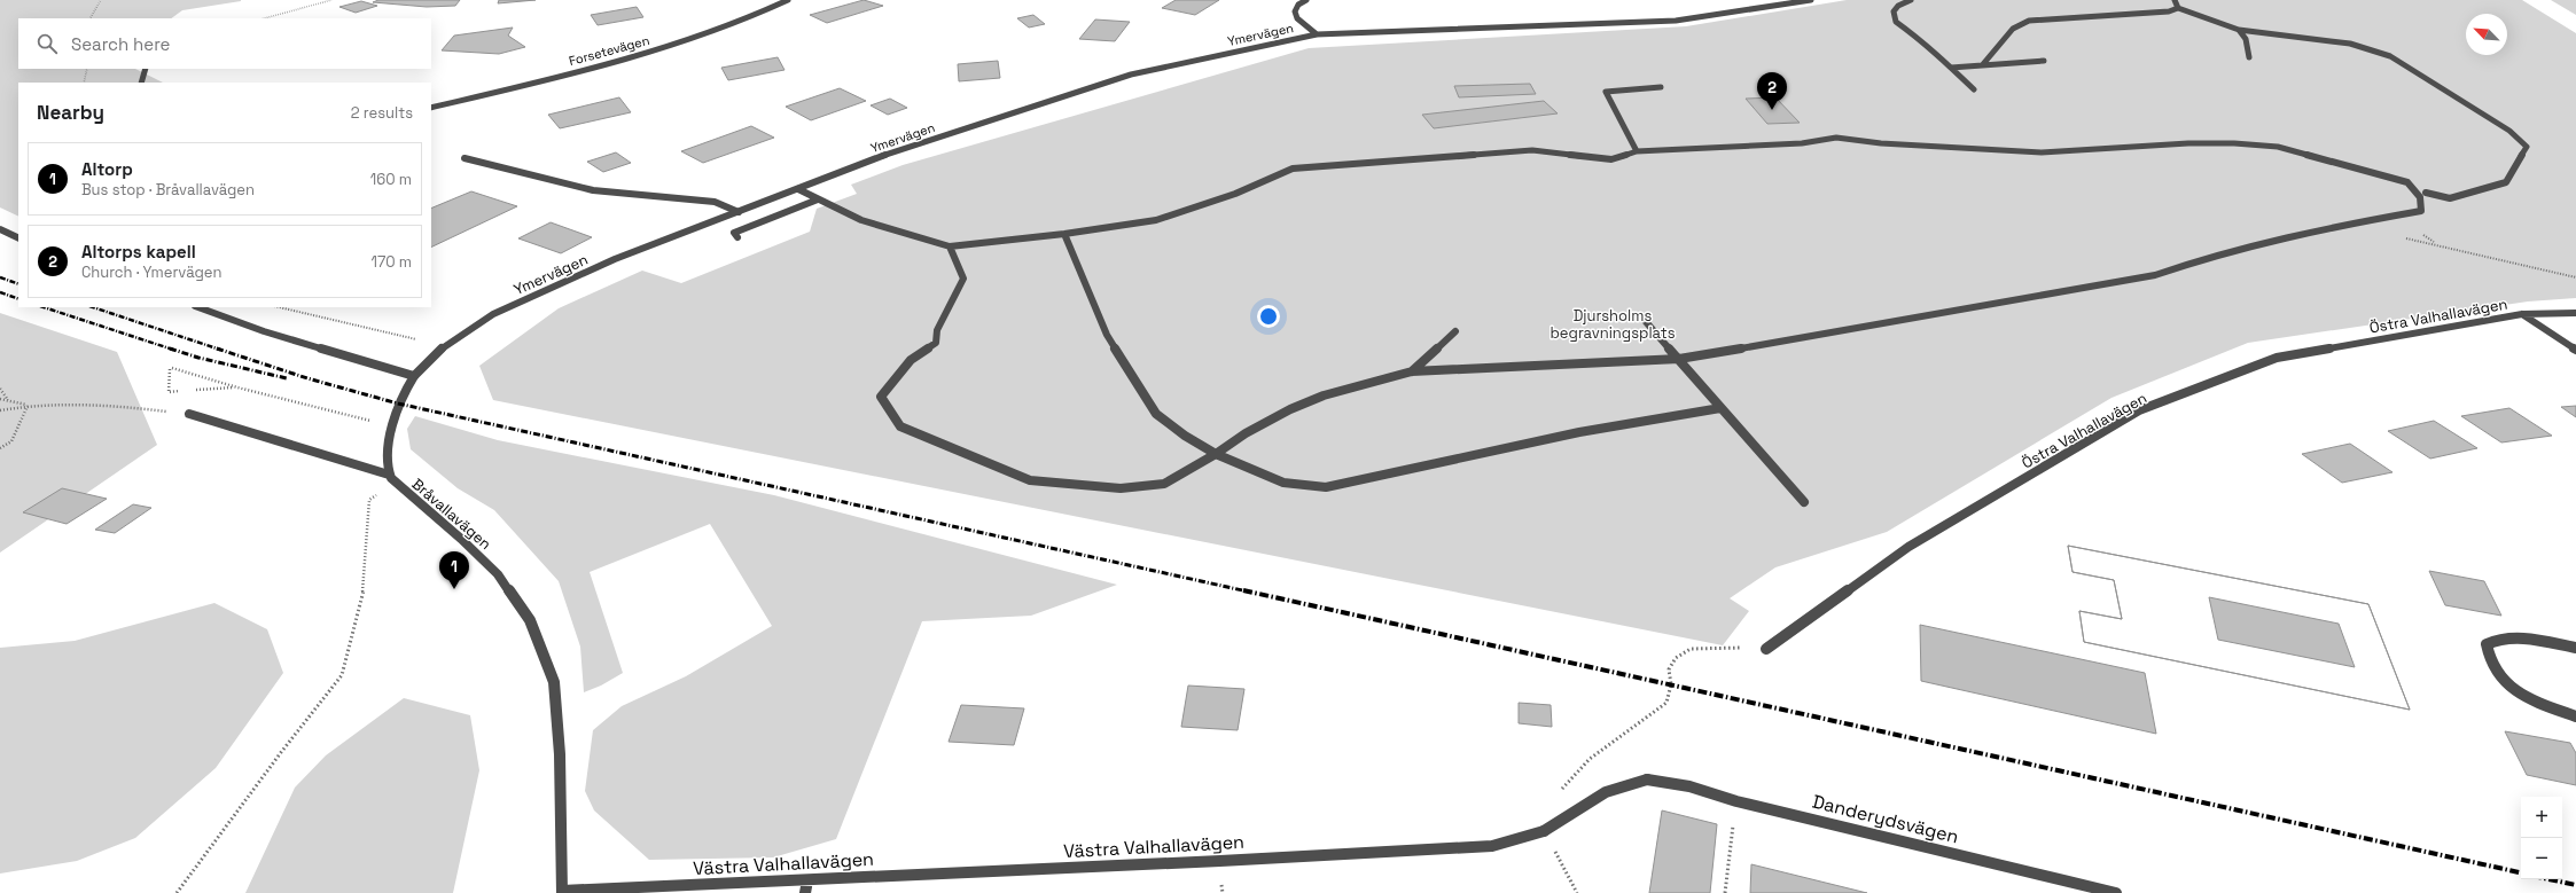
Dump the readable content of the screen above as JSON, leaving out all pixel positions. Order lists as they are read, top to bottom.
{
  "streets": {
    "street": [
      "Ymervägen",
      "Forsetevägen",
      "Östra Valhallavägen",
      "Bråvallavägen",
      "Danderydsvägen",
      "Västra Valhallavägen"
    ]
  },
  "crossings": [
    ["Bråvallavägen", "Västra Valhallavägen"],
    ["Danderydsvägen", "Västra Valhallavägen"]
  ],
  "parks": ["Djursholms begravningsplats"],
  "north": "top left",
  "page": {
    "search": "Search here",
    "pins": ["2", "1"],
    "heading": ["Nearby", "2 results"],
    "list": [
      {
        "mark": "1",
        "name": "Altorp",
        "note": "Bus stop · Bråvallavägen",
        "value": "160 m"
      },
      {
        "mark": "2",
        "name": "Altorps kapell",
        "note": "Church · Ymervägen",
        "value": "170 m"
      }
    ],
    "map_buttons": ["+", "−"]
  }
}
